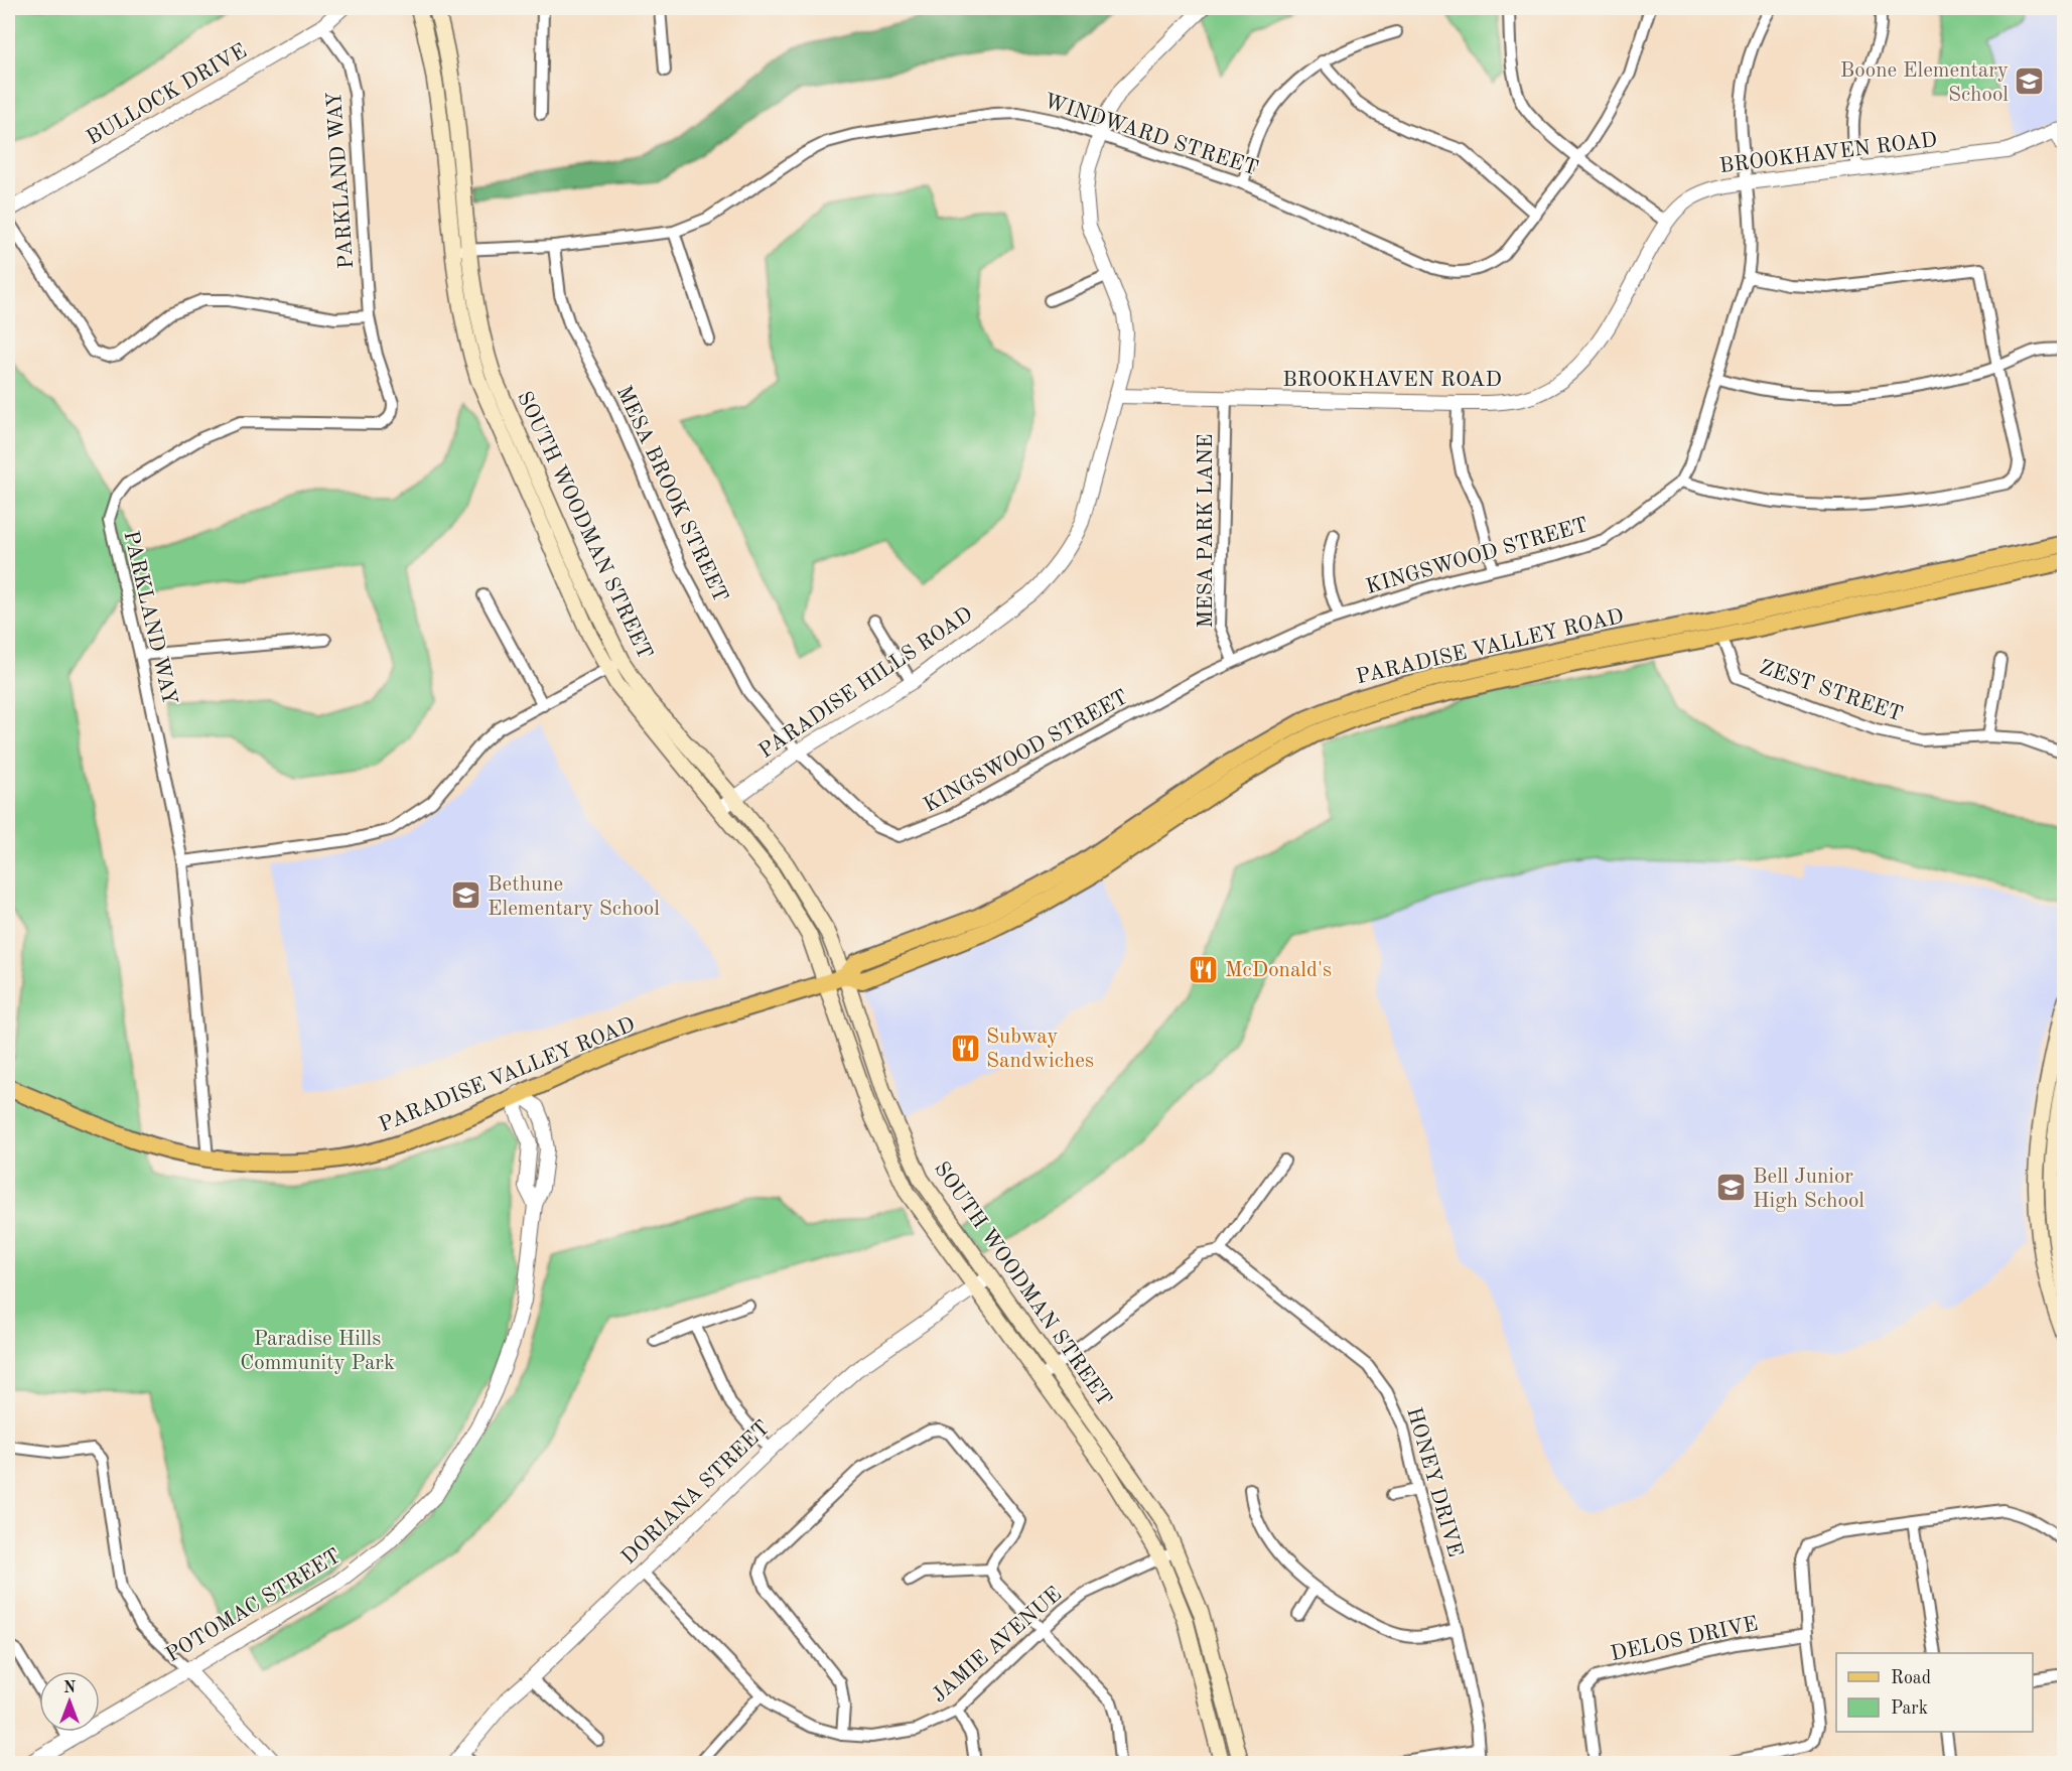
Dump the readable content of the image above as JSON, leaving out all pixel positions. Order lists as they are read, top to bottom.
{
  "streets": {
    "main road": ["SOUTH WOODMAN STREET", "PARADISE VALLEY ROAD"],
    "street": [
      "BULLOCK DRIVE",
      "WINDWARD STREET",
      "BROOKHAVEN ROAD",
      "PARKLAND WAY",
      "MESA BROOK STREET",
      "MESA PARK LANE",
      "KINGSWOOD STREET",
      "PARADISE HILLS ROAD",
      "ZEST STREET",
      "HONEY DRIVE",
      "DORIANA STREET",
      "POTOMAC STREET",
      "DELOS DRIVE",
      "JAMIE AVENUE"
    ]
  },
  "crossings": [
    ["BULLOCK DRIVE", "PARKLAND WAY"],
    ["WINDWARD STREET", "MESA BROOK STREET"],
    ["WINDWARD STREET", "SOUTH WOODMAN STREET"],
    ["WINDWARD STREET", "PARADISE HILLS ROAD"],
    ["BROOKHAVEN ROAD", "MESA PARK LANE"],
    ["BROOKHAVEN ROAD", "KINGSWOOD STREET"],
    ["BROOKHAVEN ROAD", "PARADISE HILLS ROAD"],
    ["PARKLAND WAY", "PARADISE VALLEY ROAD"],
    ["MESA BROOK STREET", "KINGSWOOD STREET"],
    ["MESA BROOK STREET", "PARADISE HILLS ROAD"],
    ["SOUTH WOODMAN STREET", "PARADISE VALLEY ROAD"],
    ["SOUTH WOODMAN STREET", "PARADISE HILLS ROAD"],
    ["SOUTH WOODMAN STREET", "DORIANA STREET"],
    ["SOUTH WOODMAN STREET", "JAMIE AVENUE"],
    ["MESA PARK LANE", "KINGSWOOD STREET"],
    ["PARADISE VALLEY ROAD", "ZEST STREET"],
    ["PARADISE VALLEY ROAD", "POTOMAC STREET"],
    ["DORIANA STREET", "JAMIE AVENUE"]
  ],
  "parks": ["Paradise Hills Community Park"],
  "places": {
    "school or university": ["Boone Elementary School", "Bethune Elementary School", "Bell Junior High School"],
    "restaurant": ["McDonald's", "Subway Sandwiches"]
  },
  "legend": ["Road", "Park"],
  "north": "top"
}
